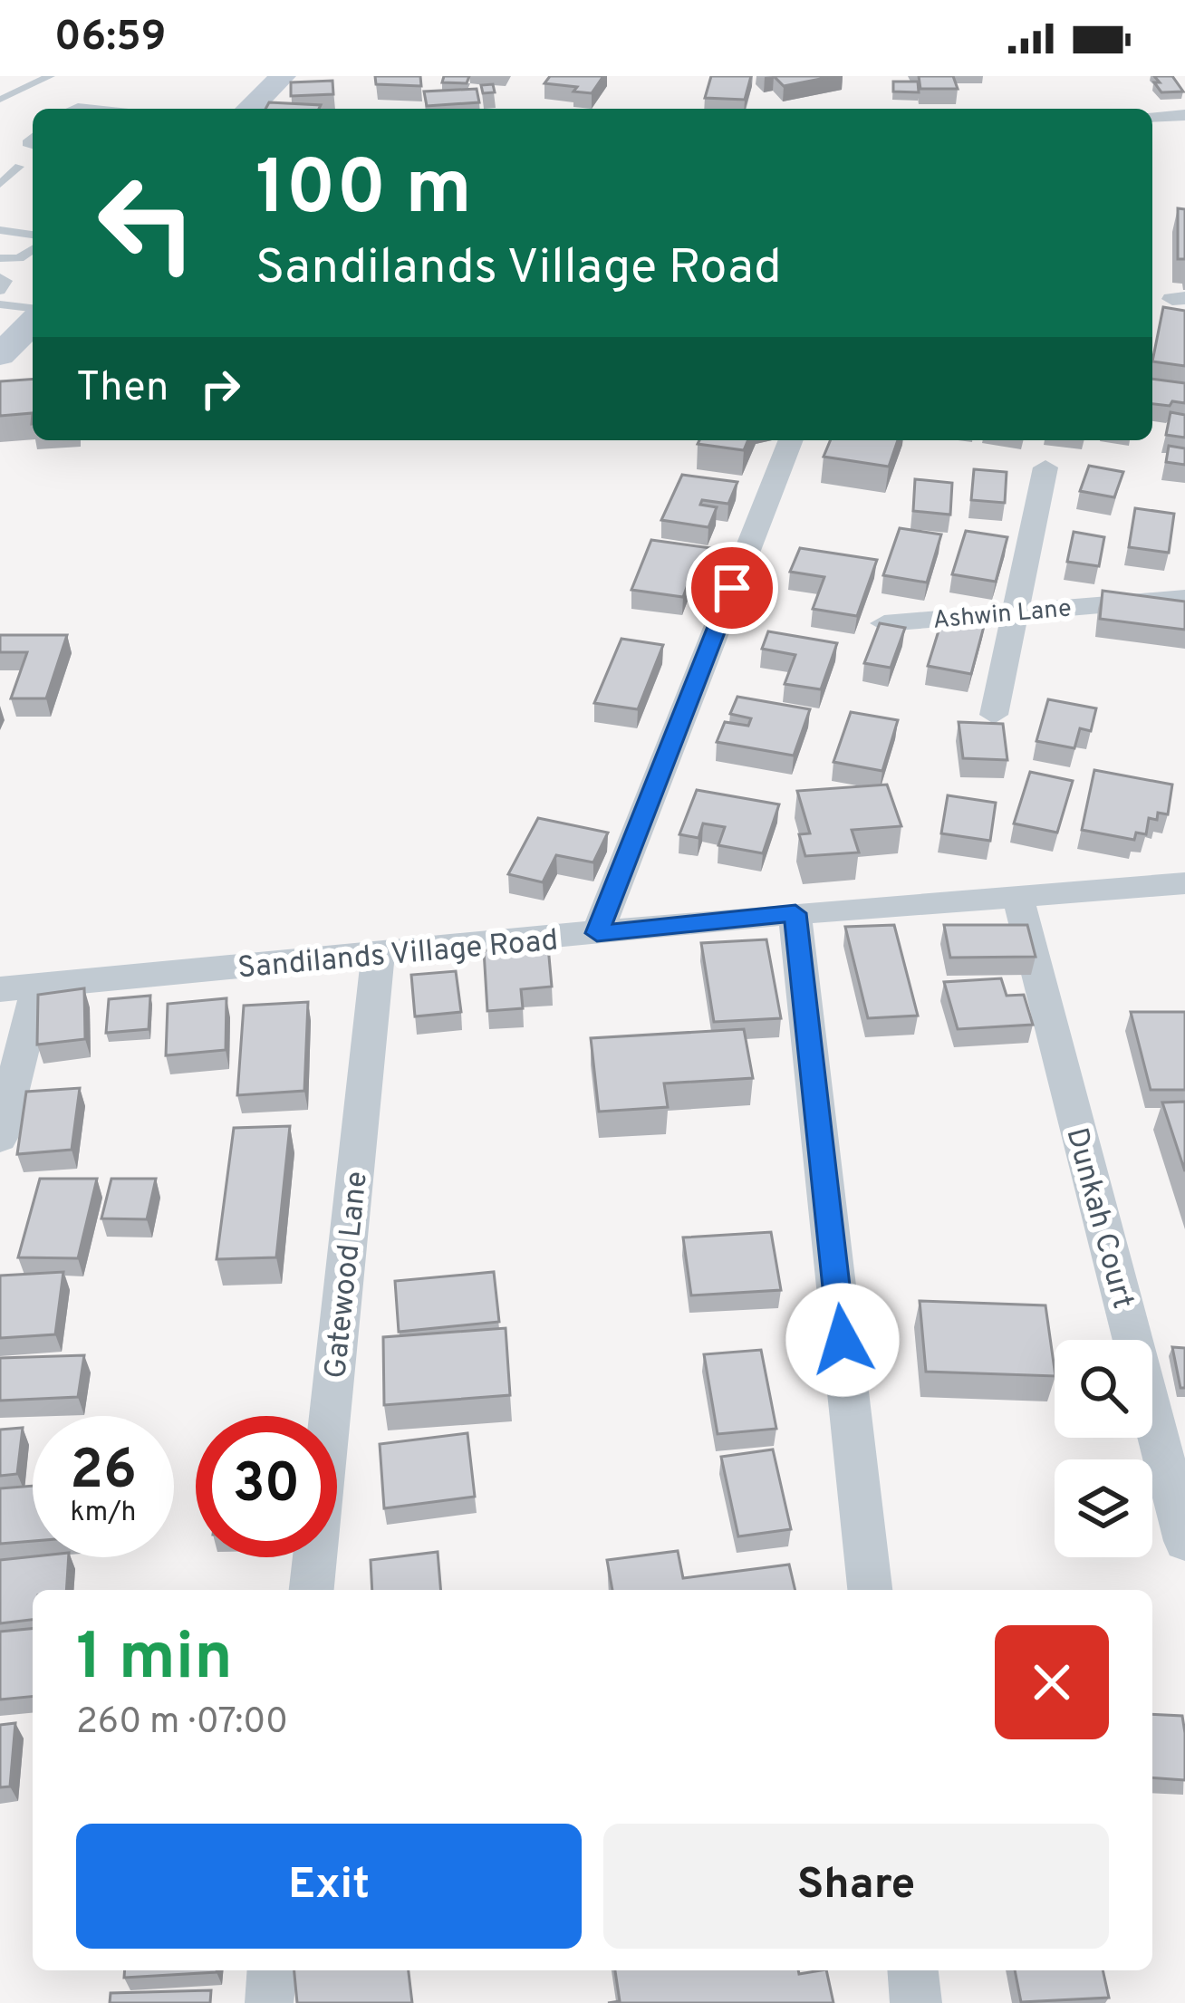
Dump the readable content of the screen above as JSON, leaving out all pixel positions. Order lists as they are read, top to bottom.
{
  "streets": {
    "street": [
      "Ashwin Lane",
      "Sandilands Village Road",
      "Dunkah Court",
      "Gatewood Lane"
    ]
  },
  "crossings": [
    ["Sandilands Village Road", "Dunkah Court"],
    ["Sandilands Village Road", "Gatewood Lane"]
  ],
  "page": {
    "status": "06:59",
    "turn": ["100 m", "Sandilands Village Road"],
    "then": "Then",
    "speed": "26 km/h",
    "limit": "30",
    "heading": ["1 min", "260 m · 07:00"],
    "buttons": ["Exit", "Share"]
  }
}
